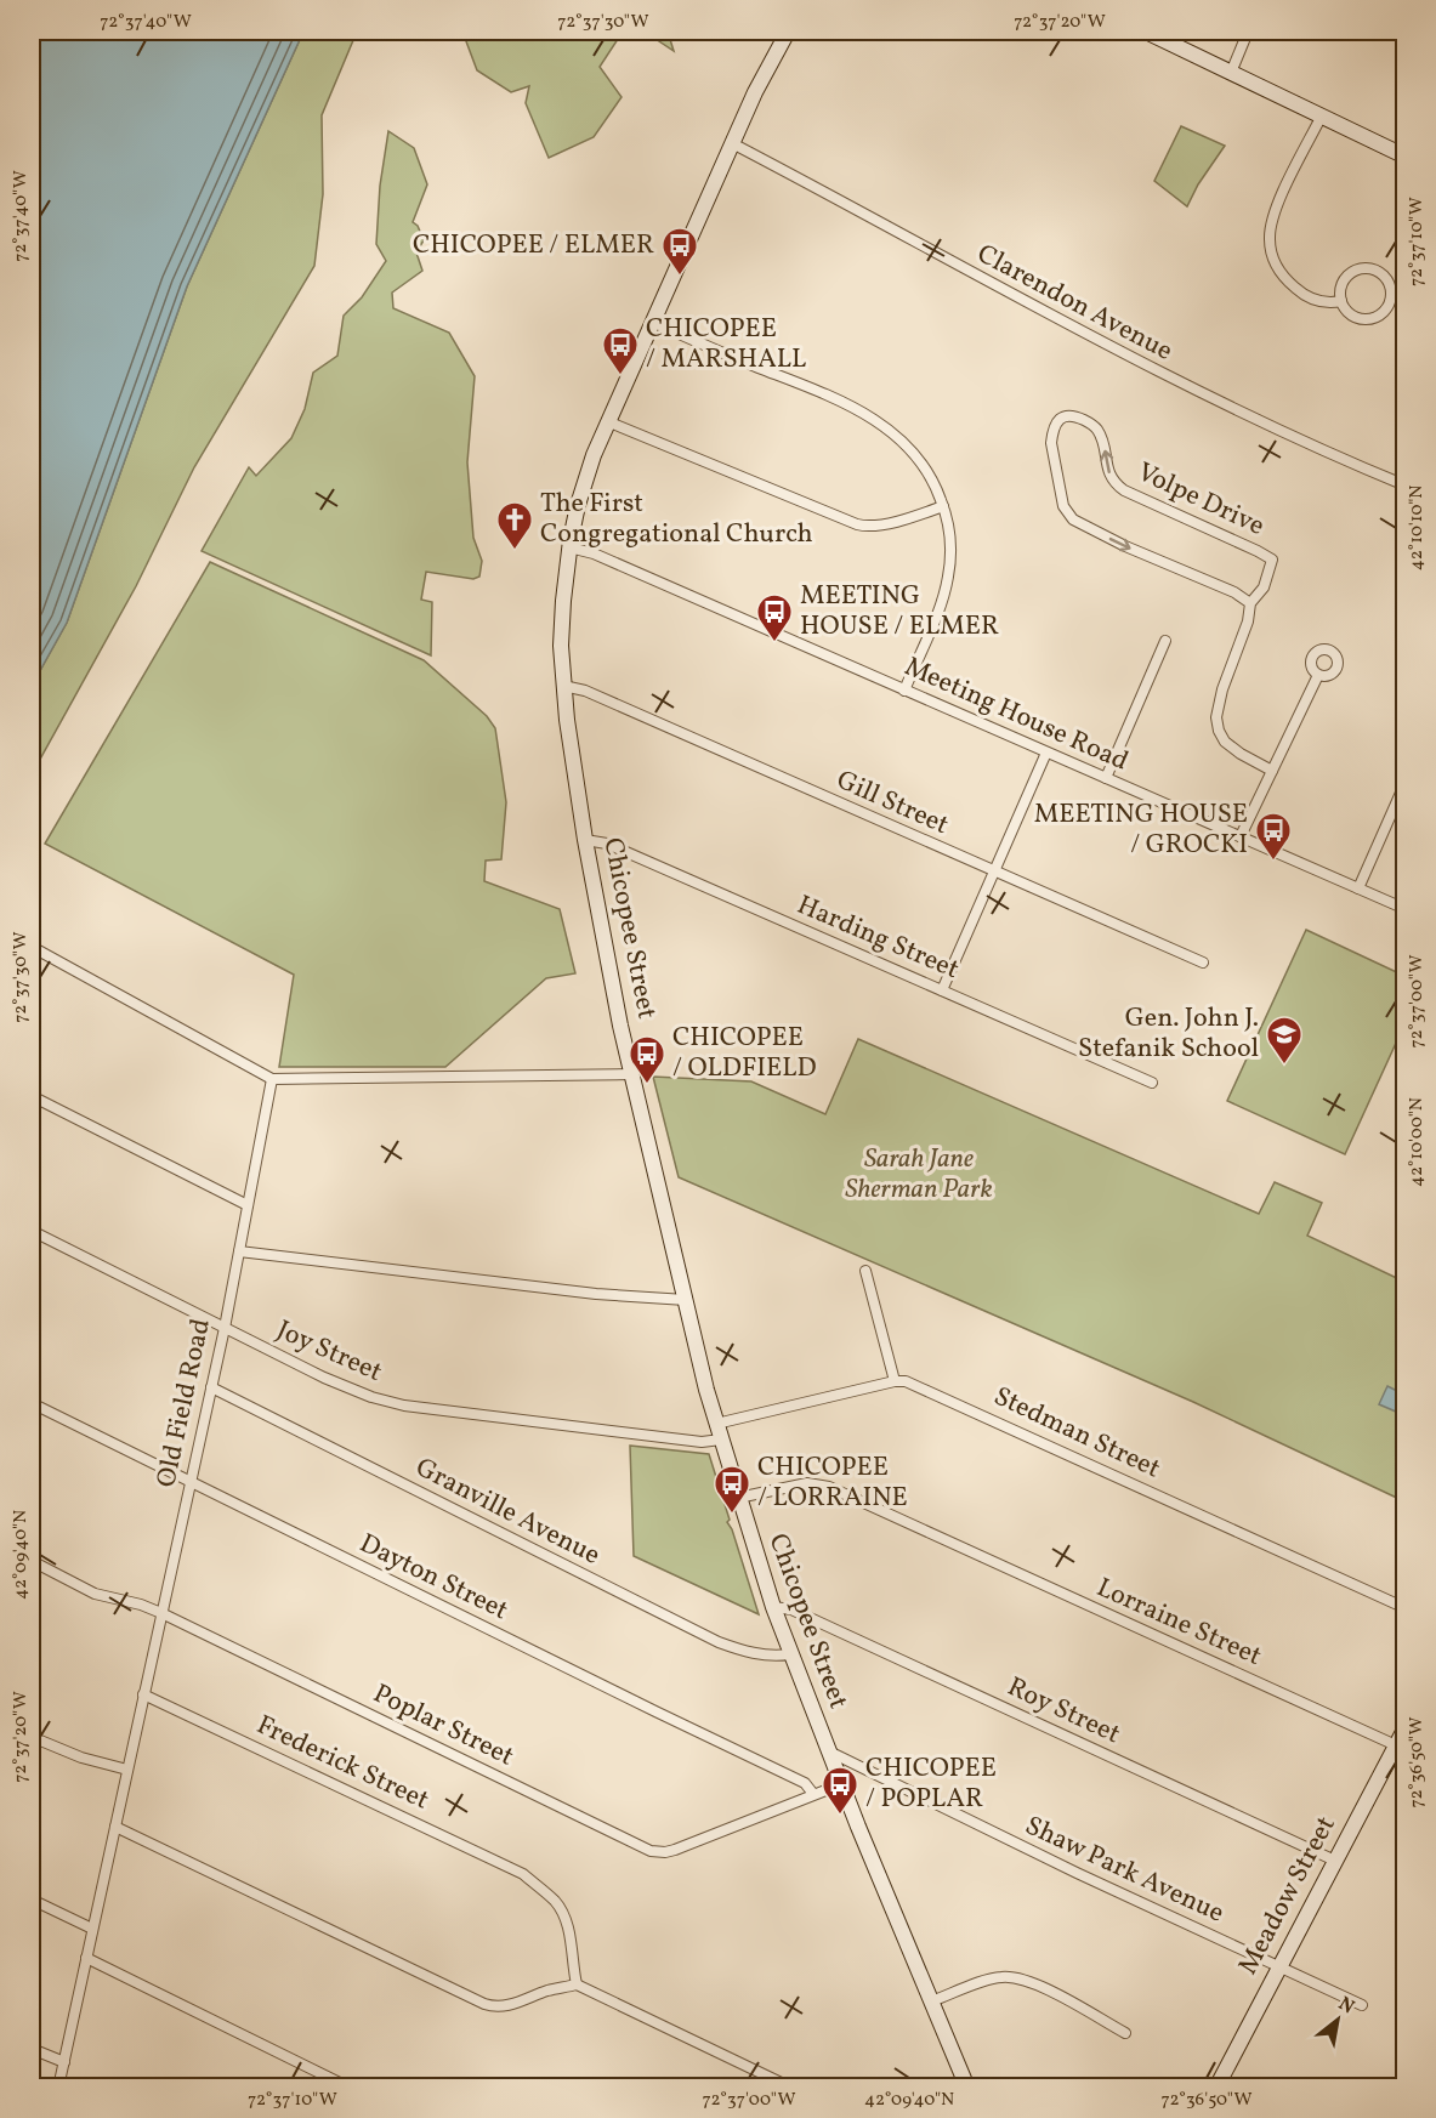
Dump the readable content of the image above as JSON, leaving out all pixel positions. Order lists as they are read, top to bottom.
{
  "streets": {
    "main road": ["Chicopee Street", "Meadow Street"],
    "street": [
      "Clarendon Avenue",
      "Volpe Drive",
      "Meeting House Road",
      "Gill Street",
      "Harding Street",
      "Joy Street",
      "Old Field Road",
      "Stedman Street",
      "Granville Avenue",
      "Dayton Street",
      "Lorraine Street",
      "Roy Street",
      "Poplar Street",
      "Frederick Street",
      "Shaw Park Avenue"
    ]
  },
  "crossings": [
    ["Clarendon Avenue", "Chicopee Street"],
    ["Meeting House Road", "Chicopee Street"],
    ["Gill Street", "Chicopee Street"],
    ["Chicopee Street", "Harding Street"],
    ["Chicopee Street", "Joy Street"],
    ["Chicopee Street", "Stedman Street"],
    ["Chicopee Street", "Granville Avenue"],
    ["Chicopee Street", "Lorraine Street"],
    ["Chicopee Street", "Roy Street"],
    ["Chicopee Street", "Poplar Street"],
    ["Chicopee Street", "Shaw Park Avenue"],
    ["Joy Street", "Old Field Road"],
    ["Old Field Road", "Granville Avenue"],
    ["Old Field Road", "Dayton Street"],
    ["Old Field Road", "Poplar Street"],
    ["Old Field Road", "Frederick Street"],
    ["Dayton Street", "Poplar Street"],
    ["Lorraine Street", "Meadow Street"],
    ["Roy Street", "Meadow Street"],
    ["Shaw Park Avenue", "Meadow Street"]
  ],
  "parks": ["Sarah Jane Sherman Park"],
  "places": {
    "bus stop": [
      "CHICOPEE / ELMER",
      "CHICOPEE / MARSHALL",
      "MEETING HOUSE / ELMER",
      "MEETING HOUSE / GROCKI",
      "CHICOPEE / OLDFIELD",
      "CHICOPEE / LORRAINE",
      "CHICOPEE / POPLAR"
    ],
    "church": ["The First Congregational Church"],
    "school or university": ["Gen. John J. Stefanik School"]
  },
  "north": "top right",
  "coordinates": [
    "72°37'40\"W",
    "72°37'30\"W",
    "72°37'20\"W",
    "72°37'10\"W",
    "42°10'10\"N",
    "72°37'00\"W",
    "42°10'00\"N",
    "42°09'40\"N",
    "72°36'50\"W"
  ]
}
